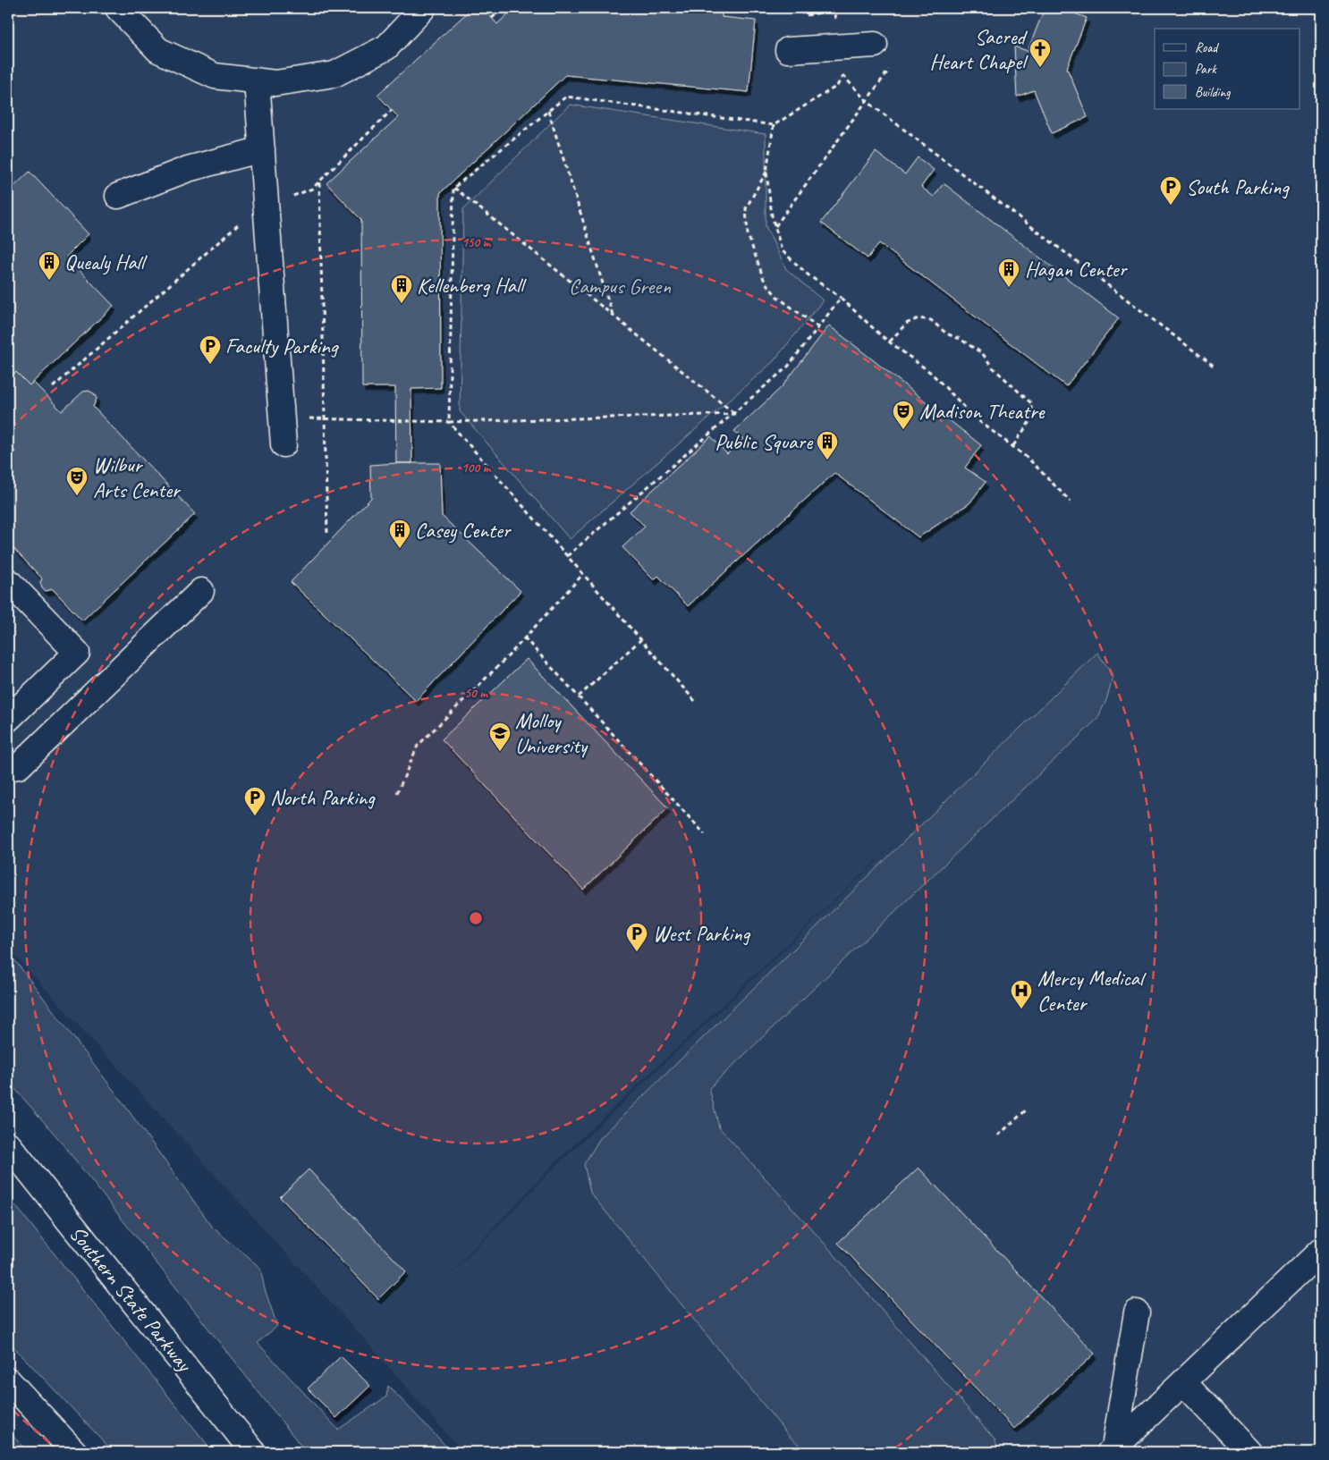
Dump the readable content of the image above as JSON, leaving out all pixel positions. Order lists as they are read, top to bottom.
{
  "streets": {
    "main road": ["Southern State Parkway"]
  },
  "parks": ["Campus Green"],
  "places": {
    "church": ["Sacred Heart Chapel"],
    "parking": [
      "South Parking",
      "Faculty Parking",
      "North Parking",
      "West Parking"
    ],
    "building": [
      "Quealy Hall",
      "Hagan Center",
      "Kellenberg Hall",
      "Public Square",
      "Casey Center"
    ],
    "theatre": ["Madison Theatre", "Wilbur Arts Center"],
    "school or university": ["Molloy University"],
    "hospital": ["Mercy Medical Center"]
  },
  "legend": ["Road", "Park", "Building"],
  "rings": ["150 m", "100 m", "50 m"]
}
